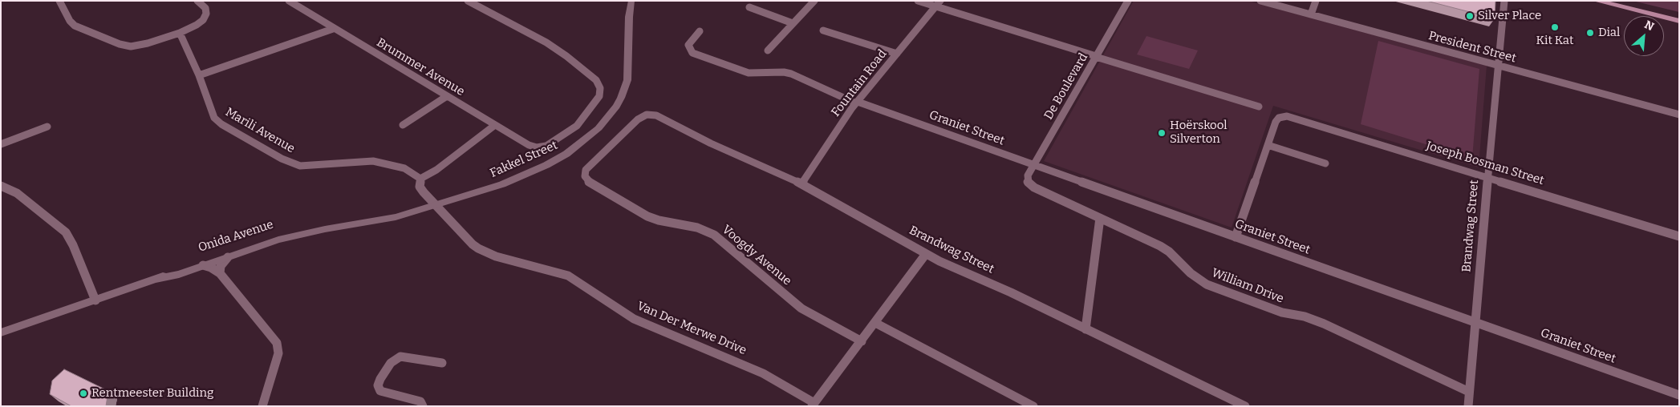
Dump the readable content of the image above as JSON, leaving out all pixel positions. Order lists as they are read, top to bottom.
{
  "streets": {
    "street": [
      "President Street",
      "Brummer Avenue",
      "Fountain Road",
      "De Boulevard",
      "Graniet Street",
      "Marili Avenue",
      "Fakkel Street",
      "Joseph Bosman Street",
      "Brandwag Street",
      "Onida Avenue",
      "Voogdy Avenue",
      "William Drive",
      "Van Der Merwe Drive"
    ]
  },
  "crossings": [
    ["President Street", "Brandwag Street"],
    ["Fountain Road", "Graniet Street"],
    ["Fountain Road", "Brandwag Street"],
    ["De Boulevard", "Graniet Street"],
    ["De Boulevard", "William Drive"],
    ["Graniet Street", "Brandwag Street"],
    ["Fakkel Street", "Onida Avenue"],
    ["Fakkel Street", "Van Der Merwe Drive"],
    ["Joseph Bosman Street", "Brandwag Street"],
    ["Brandwag Street", "Voogdy Avenue"],
    ["Brandwag Street", "William Drive"],
    ["Onida Avenue", "Van Der Merwe Drive"]
  ],
  "places": [
    "Silver Place",
    "Kit Kat",
    "Dial",
    "Hoërskool Silverton",
    "Rentmeester Building"
  ],
  "north": "top right"
}
